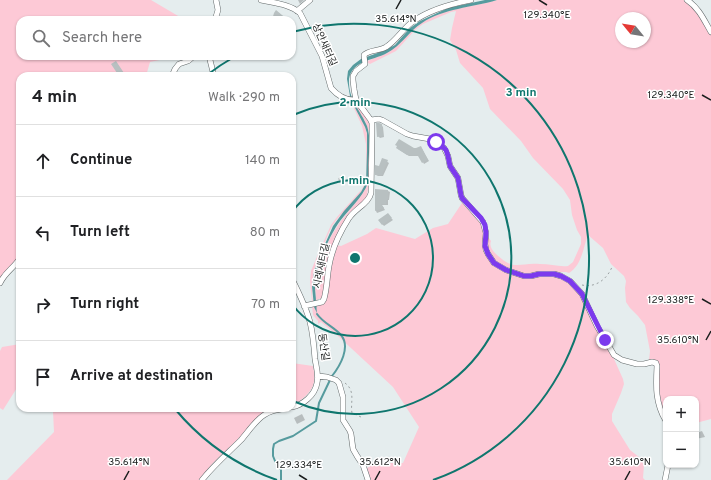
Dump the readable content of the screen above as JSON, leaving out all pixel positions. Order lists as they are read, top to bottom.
{
  "streets": {
    "street": ["상안새터길", "시례새터길", "동산길"]
  },
  "crossings": [
    ["시례새터길", "동산길"]
  ],
  "north": "top left",
  "page": {
    "search": "Search here",
    "heading": ["4 min", "Walk · 290 m"],
    "list": [
      ["Continue", "140 m"],
      ["Turn left", "80 m"],
      ["Turn right", "70 m"],
      "Arrive at destination"
    ],
    "map_buttons": ["+", "−"]
  },
  "coordinates": [
    "129.340°E",
    "35.614°N",
    "129.338°E",
    "35.610°N",
    "35.612°N",
    "129.334°E"
  ],
  "rings": ["3 min", "2 min", "1 min"]
}
